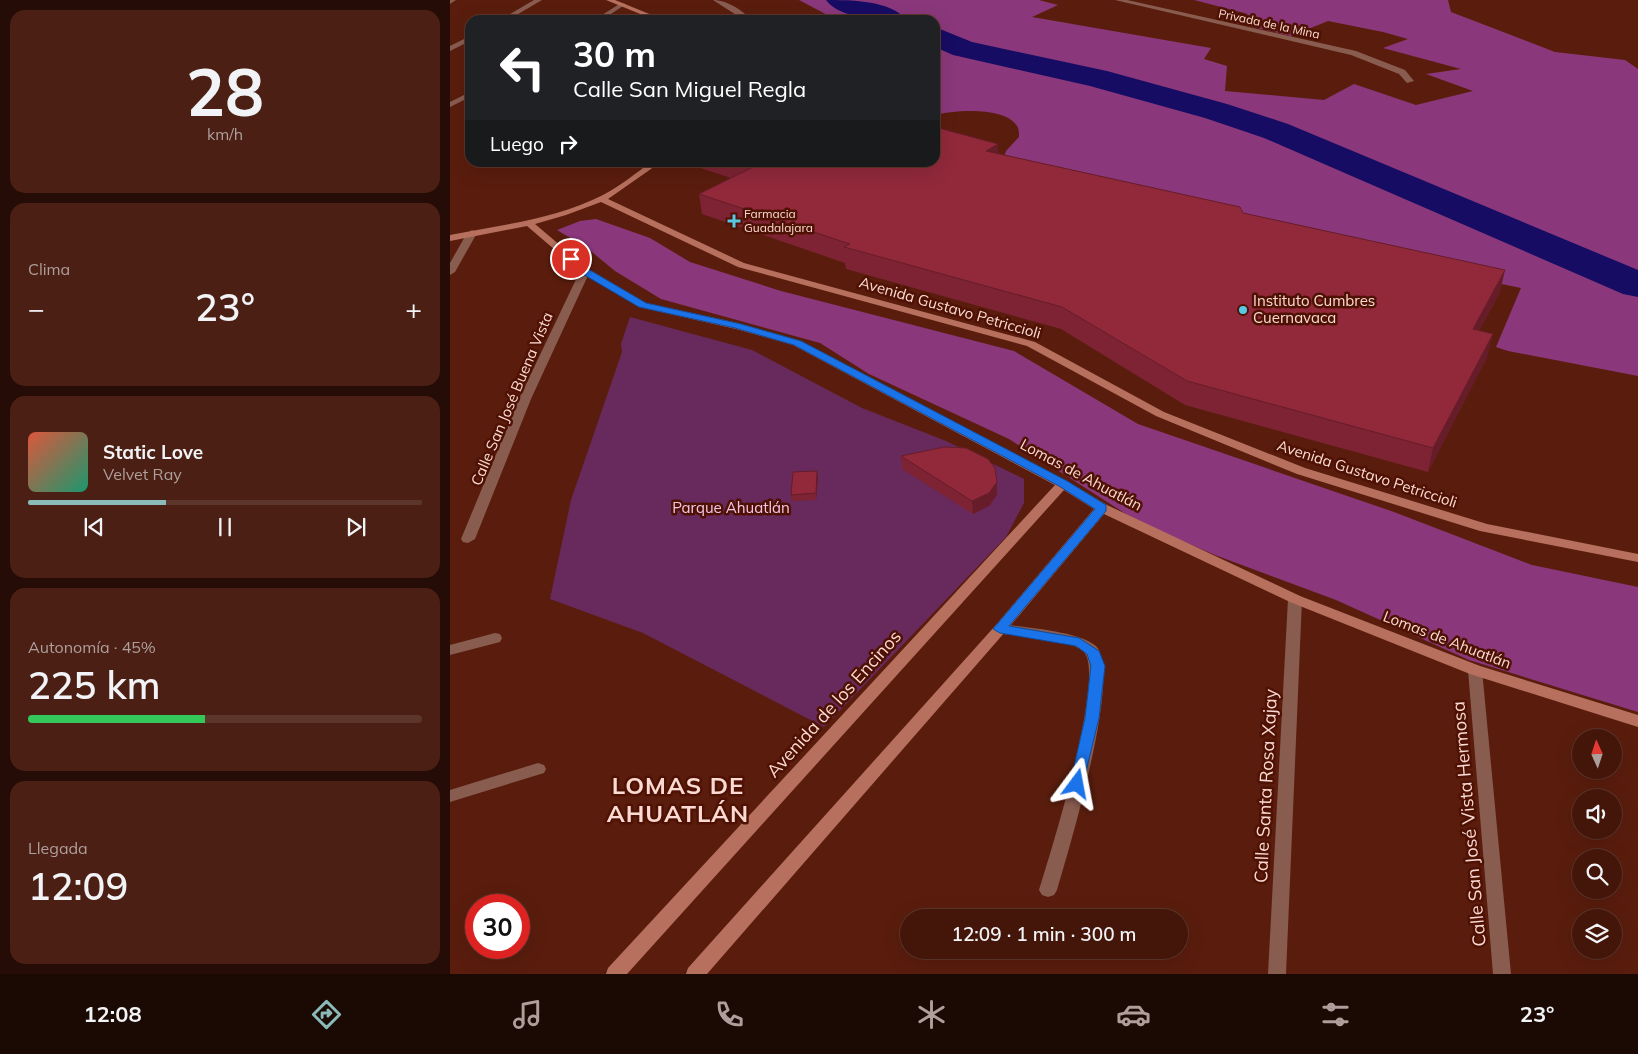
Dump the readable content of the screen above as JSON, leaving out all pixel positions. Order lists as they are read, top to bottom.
{
  "streets": {
    "street": [
      "Privada de la Mina",
      "Avenida Gustavo Petriccioli",
      "Calle San José Buena Vista",
      "Lomas de Ahuatlán",
      "Avenida de los Encinos",
      "Calle Santa Rosa Xajay",
      "Calle San José Vista Hermosa"
    ]
  },
  "crossings": [
    ["Calle San José Buena Vista", "Lomas de Ahuatlán"],
    ["Lomas de Ahuatlán", "Avenida de los Encinos"],
    ["Lomas de Ahuatlán", "Calle Santa Rosa Xajay"],
    ["Lomas de Ahuatlán", "Calle San José Vista Hermosa"]
  ],
  "districts": ["LOMAS DE AHUATLÁN"],
  "parks": ["Parque Ahuatlán"],
  "places": {
    "health": ["Farmacia Guadalajara"],
    "other": ["Instituto Cumbres Cuernavaca"]
  },
  "north": "top",
  "page": {
    "tile": [
      ["28", "km/h"],
      "Clima",
      ["Autonomía · 45%", "225 km"],
      ["Llegada", "12:09"]
    ],
    "turn": ["30 m", "Calle San Miguel Regla"],
    "then": "Luego",
    "heat": ["−", "23°", "+"],
    "song": ["Static Love", "Velvet Ray"],
    "limit": "30",
    "trip": "12:09 · 1 min · 300 m",
    "tabs": ["12:08", "23°"]
  }
}
